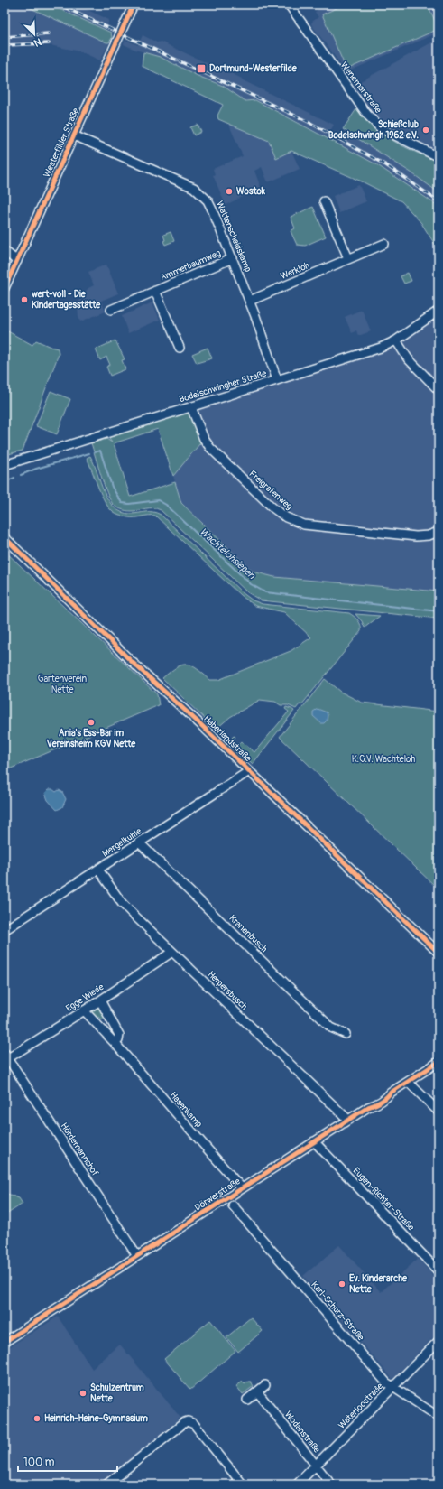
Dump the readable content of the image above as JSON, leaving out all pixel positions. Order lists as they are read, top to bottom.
{
  "streets": {
    "street": [
      "Wenemarstraße",
      "Westerfilder Straße",
      "Wattenscheidskamp",
      "Ammerbaumweg",
      "Werkloh",
      "Bodelschwingher Straße",
      "Freigrafenweg",
      "Haberlandstraße",
      "Mergelkuhle",
      "Kranenbusch",
      "Herpersbusch",
      "Egge Wiede",
      "Hasenkamp",
      "Hördemannshof",
      "Dörwerstraße",
      "Eugen-Richter-Straße",
      "Karl-Schurz-Straße",
      "Waterloostraße",
      "Wodanstraße"
    ]
  },
  "crossings": [
    ["Westerfilder Straße", "Wattenscheidskamp"],
    ["Wattenscheidskamp", "Ammerbaumweg"],
    ["Wattenscheidskamp", "Werkloh"],
    ["Wattenscheidskamp", "Bodelschwingher Straße"],
    ["Bodelschwingher Straße", "Freigrafenweg"],
    ["Haberlandstraße", "Mergelkuhle"],
    ["Mergelkuhle", "Kranenbusch"],
    ["Mergelkuhle", "Herpersbusch"],
    ["Herpersbusch", "Egge Wiede"],
    ["Herpersbusch", "Dörwerstraße"],
    ["Egge Wiede", "Hasenkamp"],
    ["Egge Wiede", "Hördemannshof"],
    ["Hasenkamp", "Dörwerstraße"],
    ["Hördemannshof", "Dörwerstraße"],
    ["Dörwerstraße", "Eugen-Richter-Straße"],
    ["Karl-Schurz-Straße", "Waterloostraße"],
    ["Waterloostraße", "Wodanstraße"]
  ],
  "water": ["Wachtelohsiepen"],
  "parks": ["Gartenverein Nette", "K.G.V. Wachteloh"],
  "places": {
    "transit": ["Dortmund-Westerfilde"],
    "other": [
      "Schießclub Bodelschwingh 1962 e.V.",
      "Wostok",
      "wert-voll - Die Kindertagesstätte",
      "Ania's Ess-Bar im Vereinsheim KGV Nette",
      "Ev. Kinderarche Nette",
      "Schulzentrum Nette",
      "Heinrich-Heine-Gymnasium"
    ]
  },
  "scale_bar": "100 m",
  "north": "bottom right"
}
